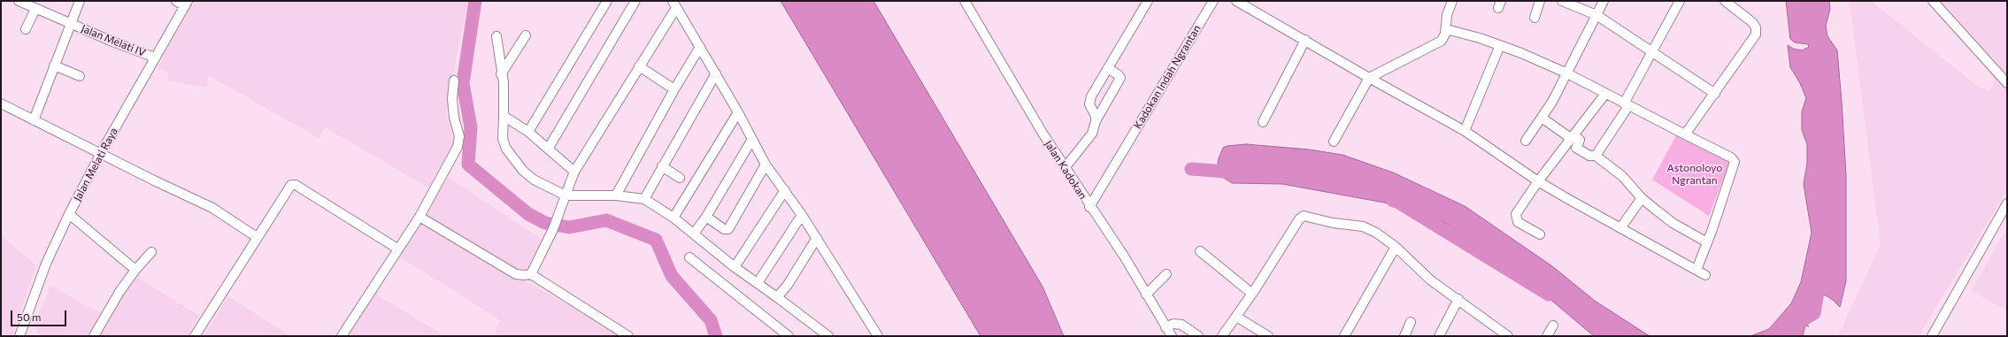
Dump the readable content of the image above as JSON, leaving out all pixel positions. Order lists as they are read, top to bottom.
{
  "streets": {
    "street": [
      "Jalan Melati IV",
      "Kadokan Indah Ngrantan",
      "Jalan Melati Raya",
      "Jalan Kadokan"
    ]
  },
  "crossings": [
    ["Jalan Melati IV", "Jalan Melati Raya"],
    ["Kadokan Indah Ngrantan", "Jalan Kadokan"]
  ],
  "parks": ["Astonoloyo Ngrantan"],
  "scale_bar": "50 m"
}
